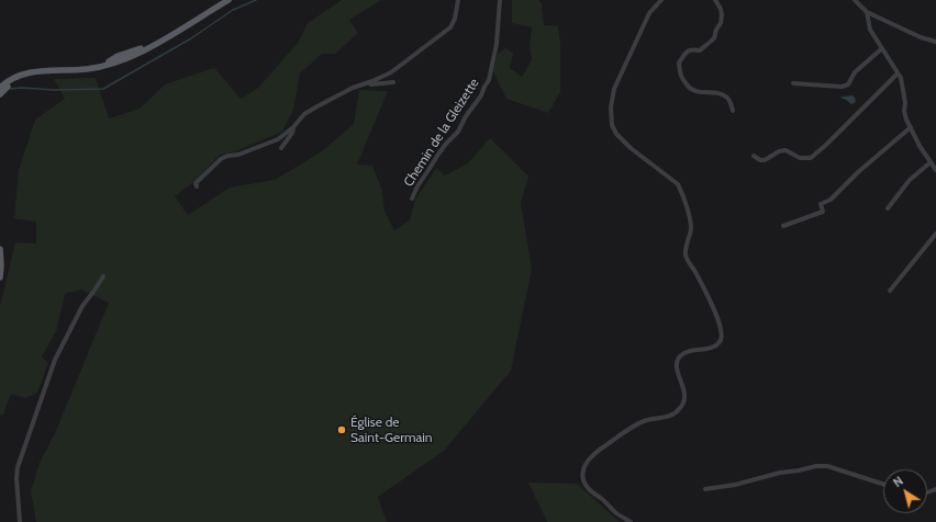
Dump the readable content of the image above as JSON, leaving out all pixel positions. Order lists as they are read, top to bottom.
{
  "streets": {
    "street": ["Chemin de la Gleizette"]
  },
  "places": ["Église de Saint-Germain"],
  "north": "top left"
}
